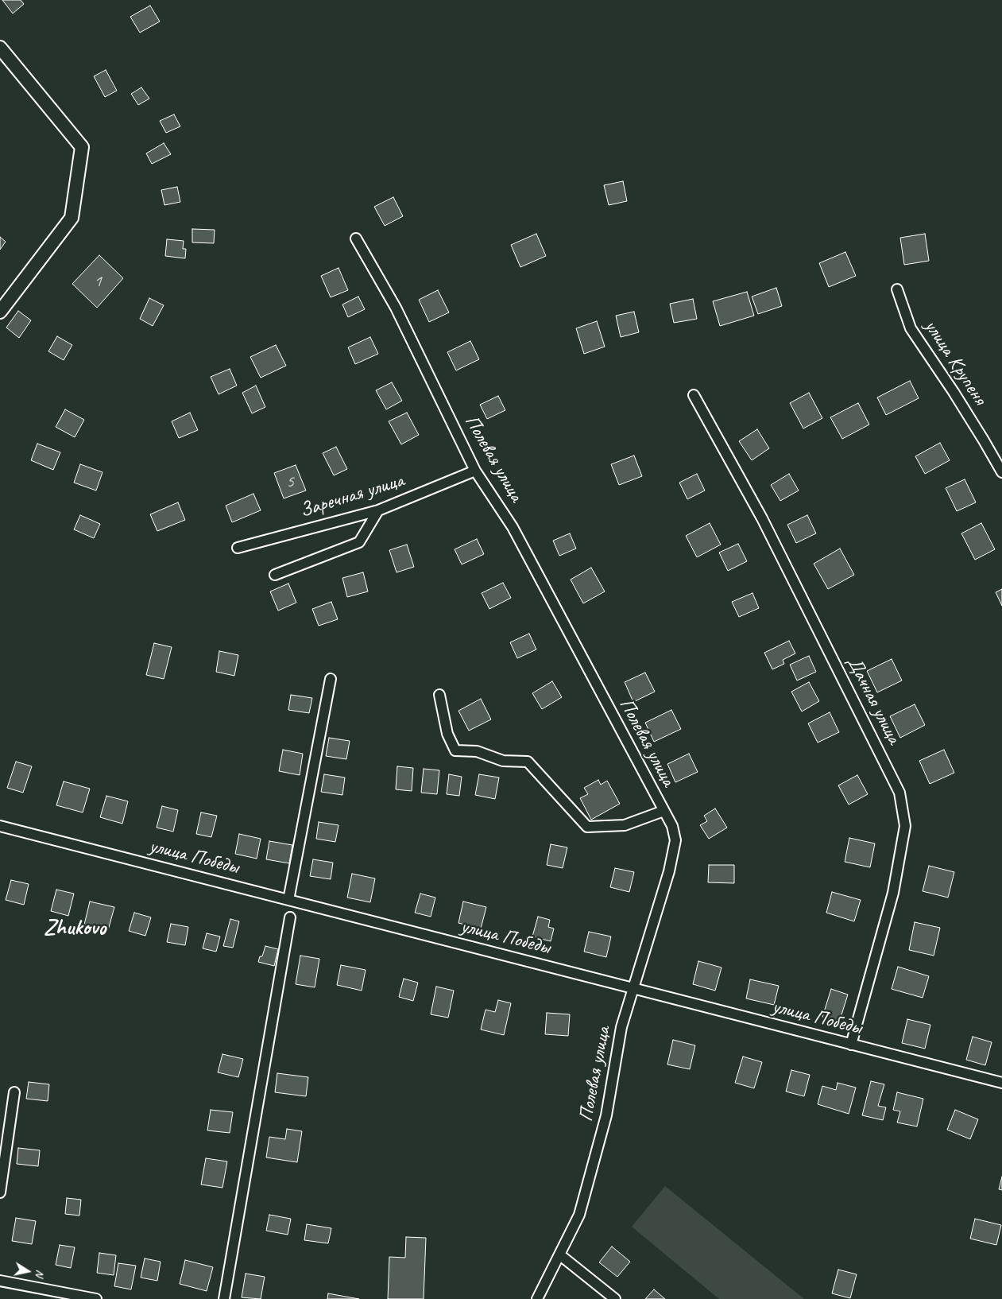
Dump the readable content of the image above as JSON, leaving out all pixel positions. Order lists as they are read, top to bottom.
{
  "streets": {
    "street": [
      "улица Крупеня",
      "Полевая улица",
      "Заречная улица",
      "Дачная улица",
      "улица Победы"
    ]
  },
  "crossings": [
    ["Полевая улица", "Заречная улица"],
    ["Полевая улица", "улица Победы"],
    ["Дачная улица", "улица Победы"]
  ],
  "districts": ["Zhukovo"],
  "house_numbers": ["1", "5"],
  "north": "right"
}
